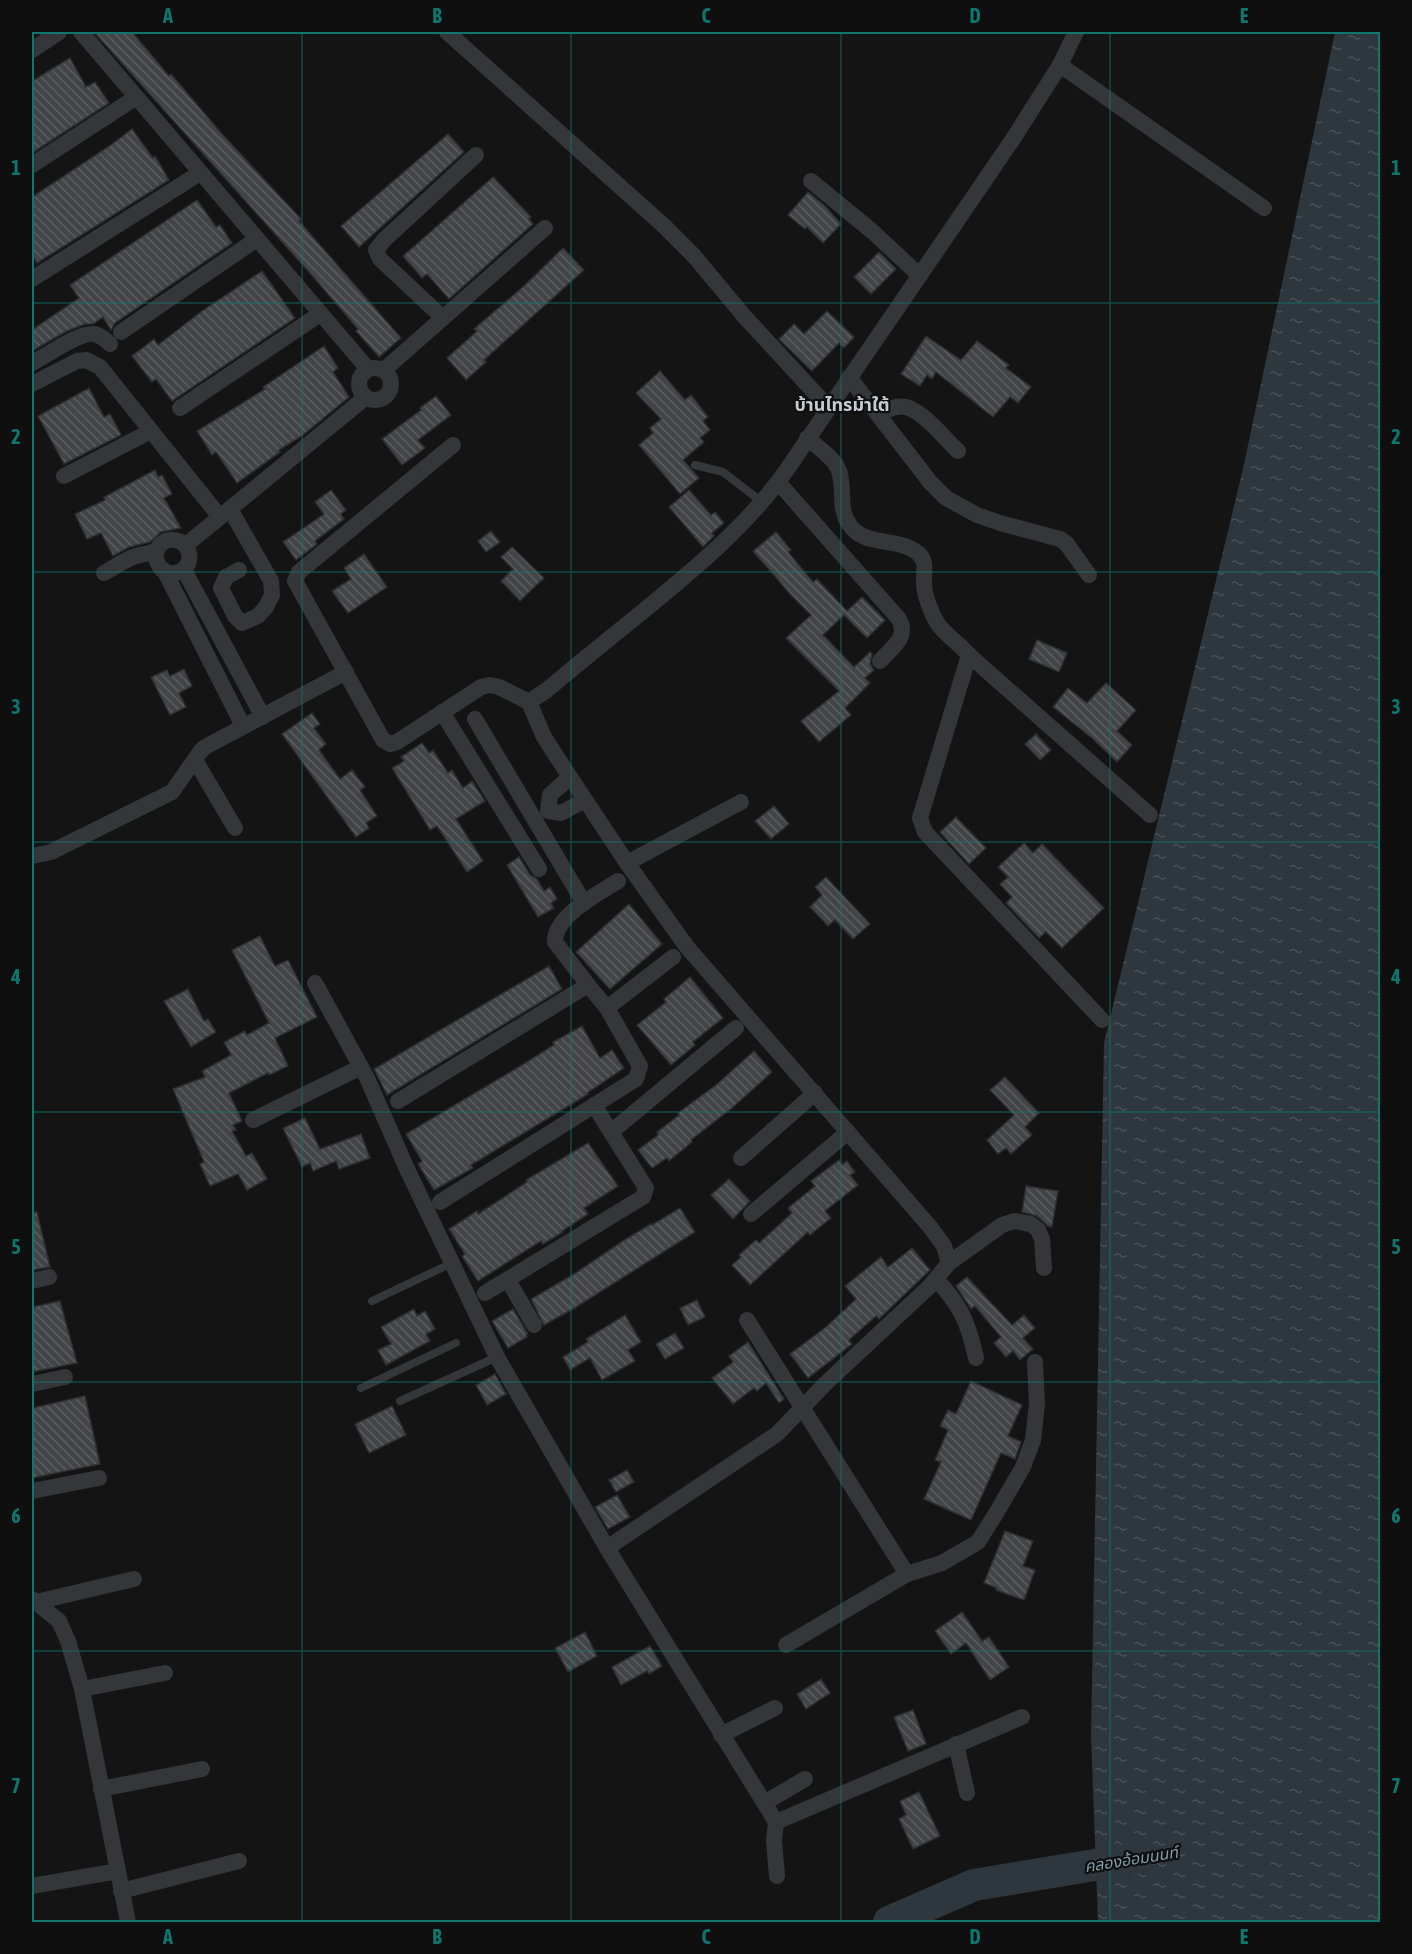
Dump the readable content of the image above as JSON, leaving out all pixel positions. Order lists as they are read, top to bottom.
{
  "districts": ["บ้านไทรม้าใต้"],
  "water": ["คลองอ้อมนนท์"],
  "grid": {
    "columns": [
      "A",
      "B",
      "C",
      "D",
      "E"
    ],
    "rows": [
      "1",
      "2",
      "3",
      "4",
      "5",
      "6",
      "7"
    ]
  }
}
